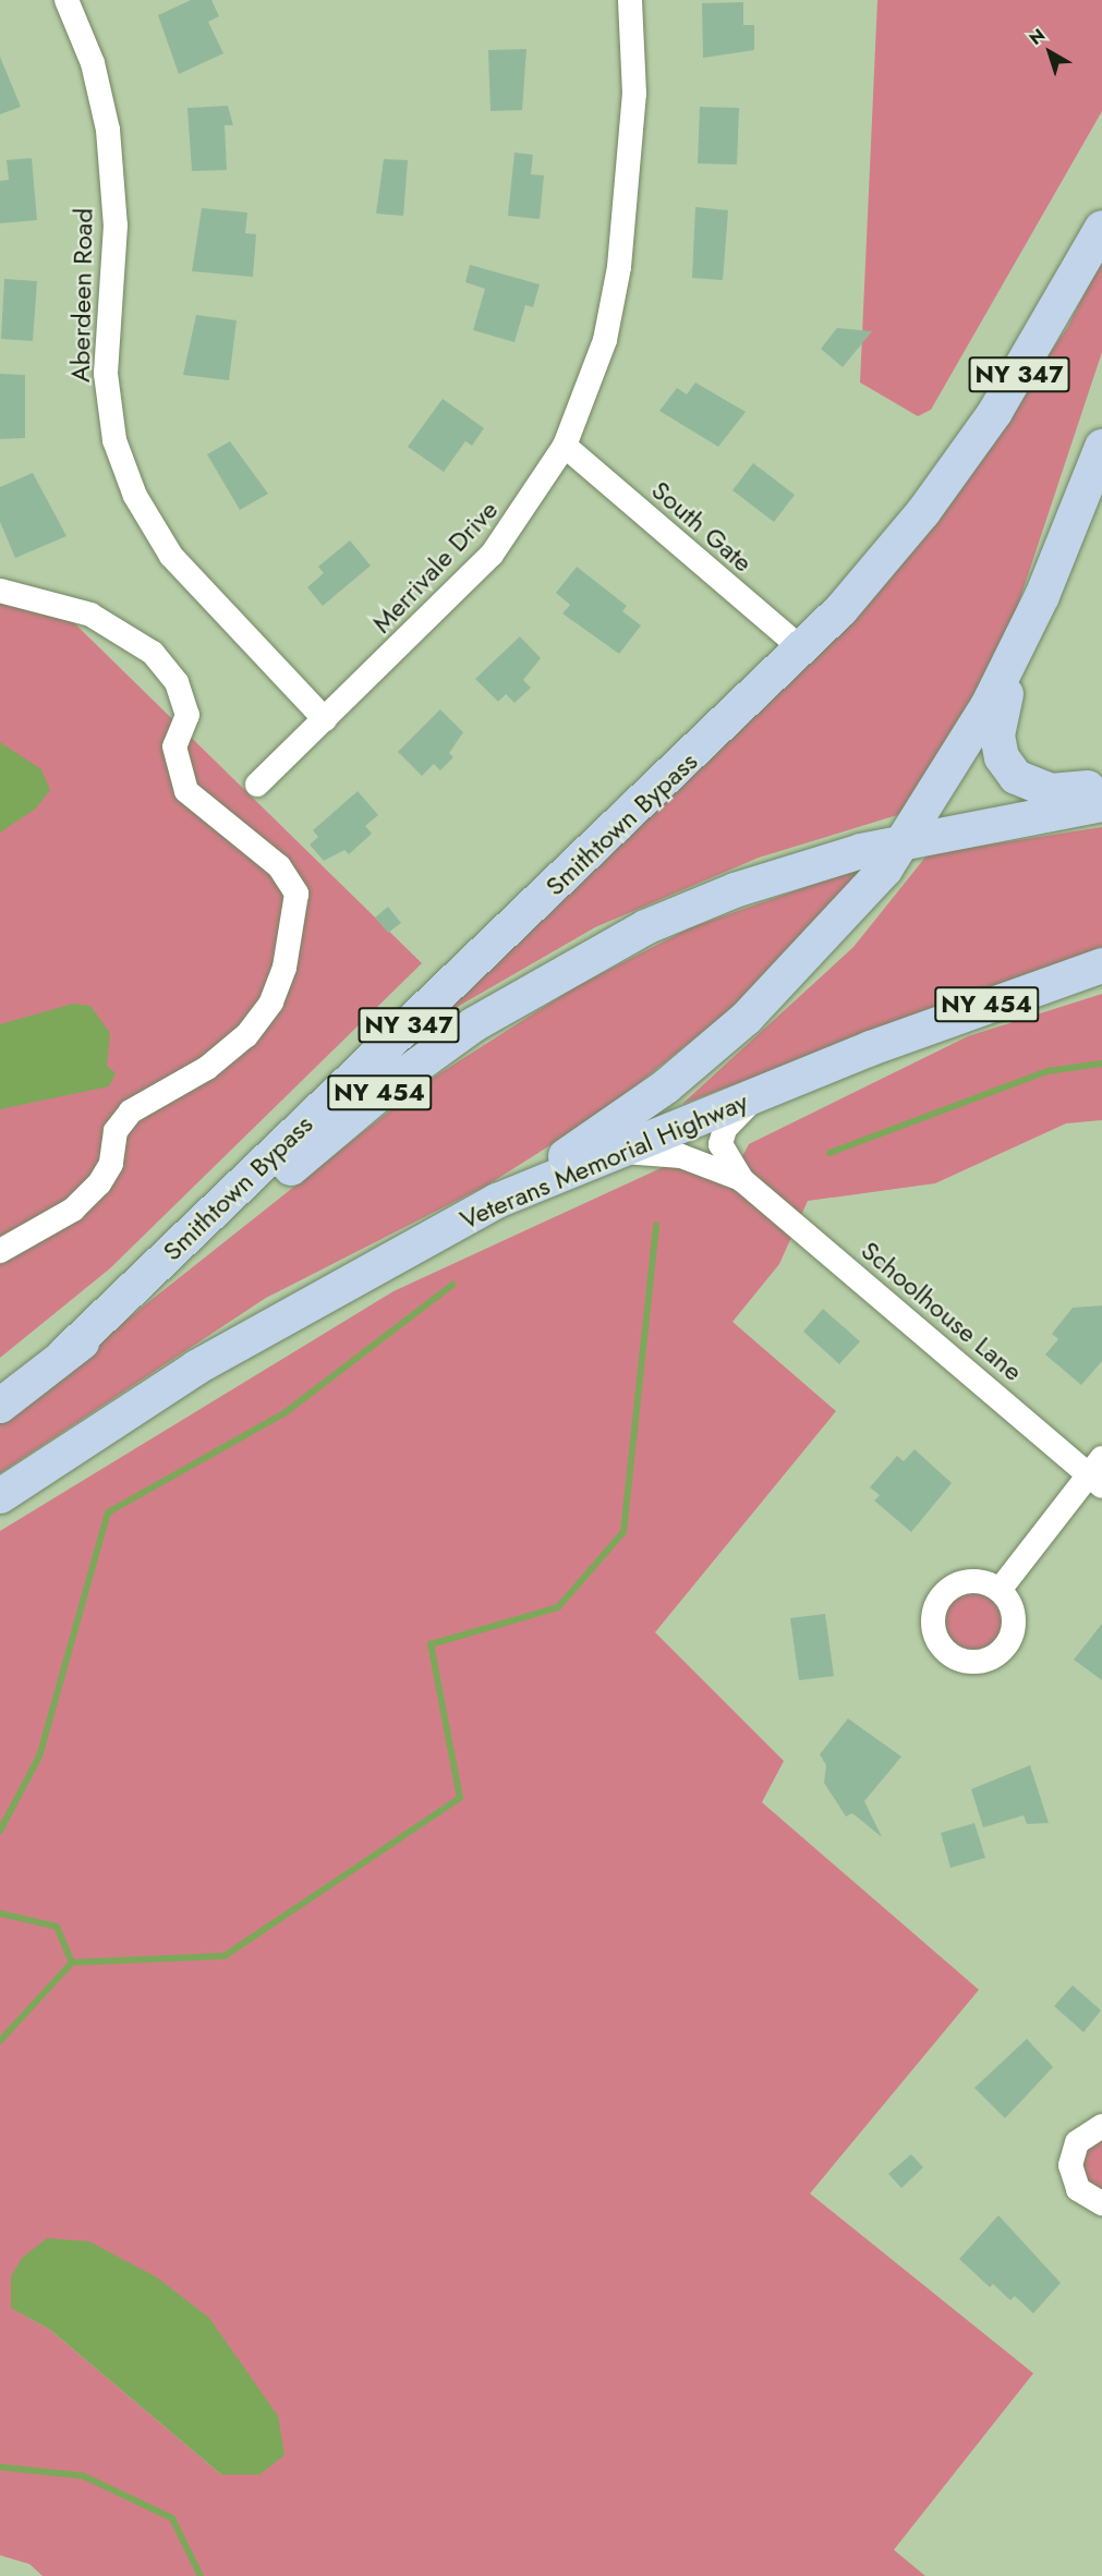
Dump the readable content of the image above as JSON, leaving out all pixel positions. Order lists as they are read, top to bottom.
{
  "streets": {
    "highway": [
      "NY 347",
      "Smithtown Bypass",
      "NY 454",
      "Veterans Memorial Highway"
    ],
    "street": [
      "Aberdeen Road",
      "South Gate",
      "Merrivale Drive",
      "Schoolhouse Lane"
    ]
  },
  "crossings": [
    ["Aberdeen Road", "Merrivale Drive"],
    ["NY 347", "Smithtown Bypass"],
    ["NY 347", "NY 454"],
    ["South Gate", "Merrivale Drive"],
    ["South Gate", "Smithtown Bypass"],
    ["Smithtown Bypass", "NY 454"],
    ["Veterans Memorial Highway", "Schoolhouse Lane"]
  ],
  "north": "top left"
}
